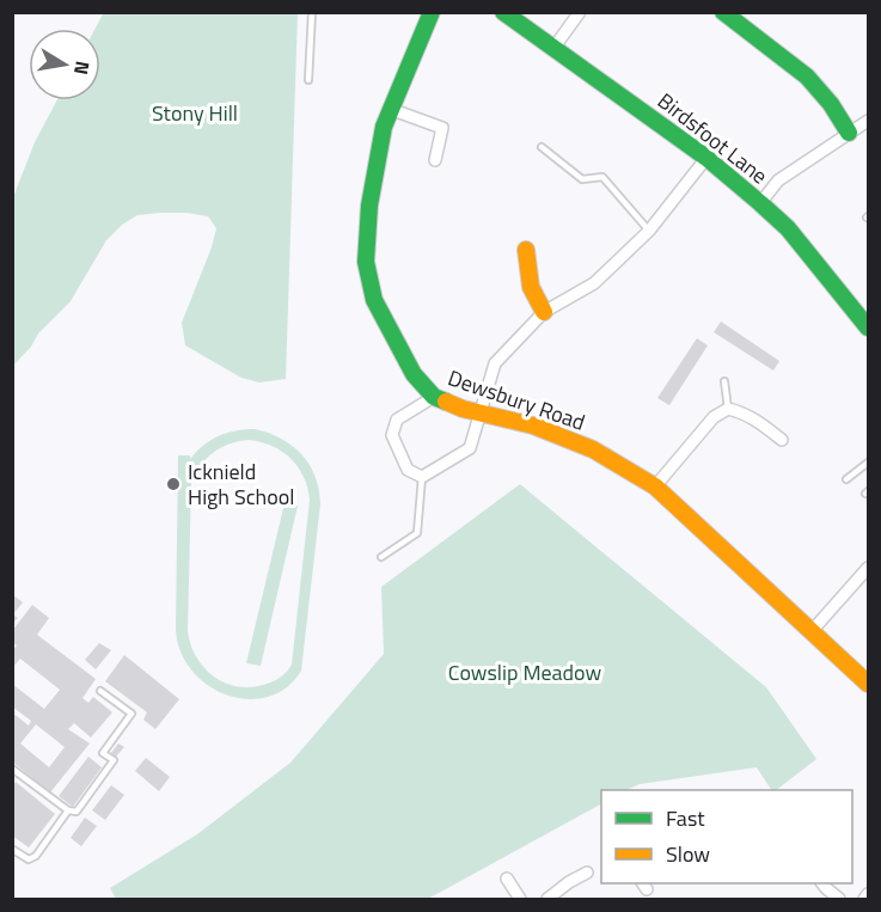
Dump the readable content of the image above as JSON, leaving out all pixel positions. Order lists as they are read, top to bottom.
{
  "streets": {
    "street": ["Birdsfoot Lane", "Dewsbury Road"]
  },
  "parks": ["Stony Hill", "Cowslip Meadow"],
  "places": ["Icknield High School"],
  "legend": ["Fast", "Slow"],
  "north": "right"
}
